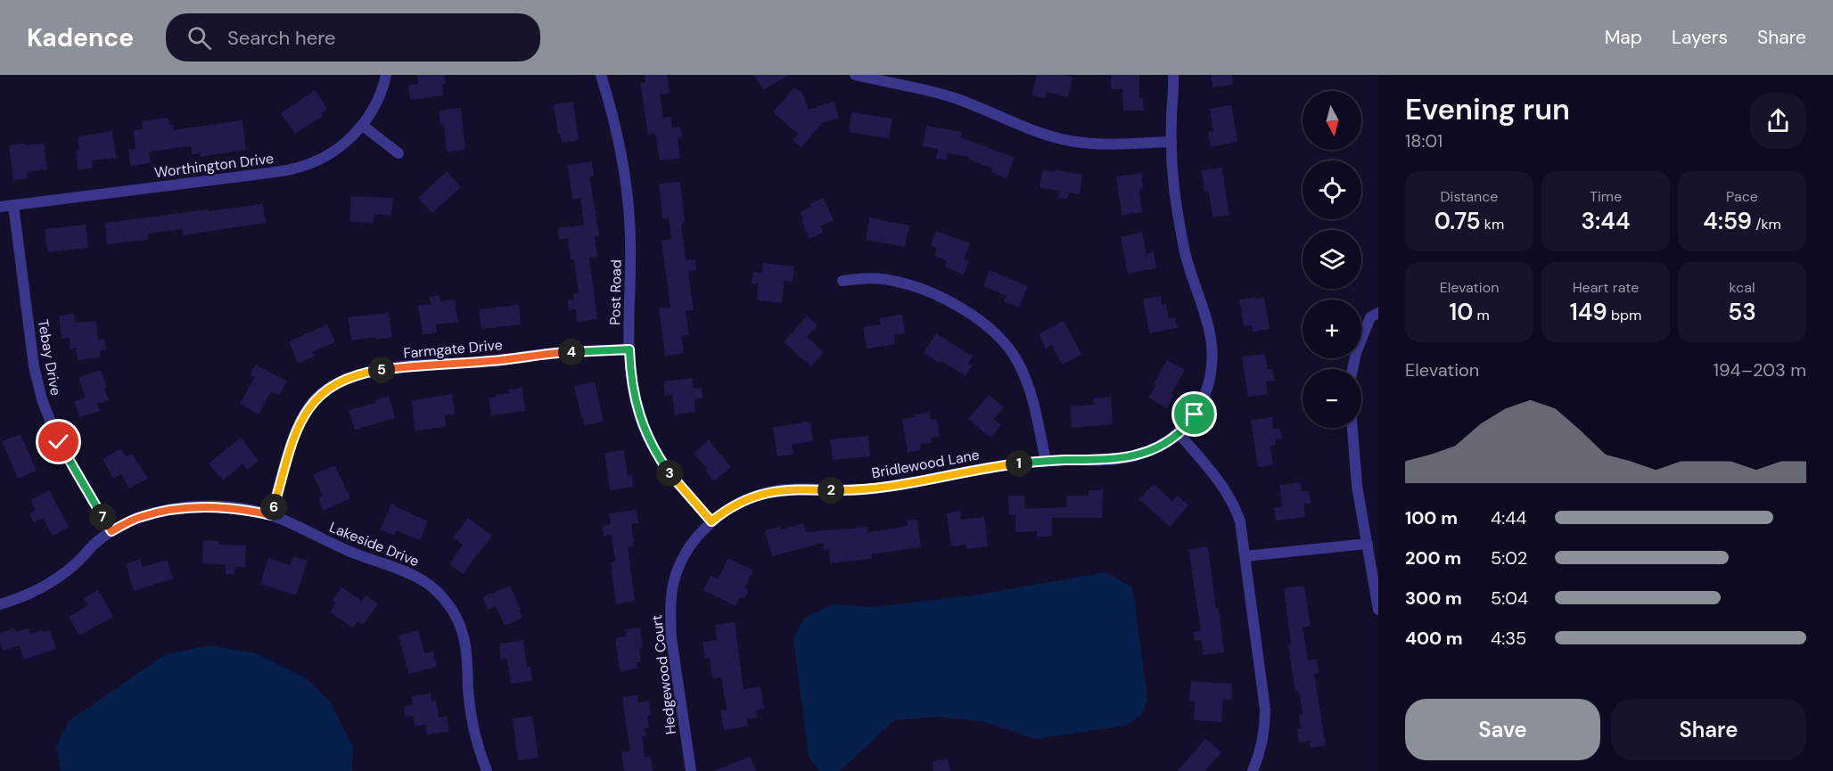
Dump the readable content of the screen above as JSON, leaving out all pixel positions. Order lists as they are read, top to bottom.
{
  "streets": {
    "street": [
      "Worthington Drive",
      "Post Road",
      "Farmgate Drive",
      "Tebay Drive",
      "Bridlewood Lane",
      "Lakeside Drive",
      "Hedgewood Court"
    ]
  },
  "crossings": [
    ["Worthington Drive", "Tebay Drive"],
    ["Post Road", "Farmgate Drive"],
    ["Post Road", "Bridlewood Lane"],
    ["Post Road", "Hedgewood Court"],
    ["Farmgate Drive", "Lakeside Drive"],
    ["Tebay Drive", "Lakeside Drive"],
    ["Bridlewood Lane", "Hedgewood Court"]
  ],
  "north": "bottom",
  "page": {
    "header": "Kadence",
    "search": "Search here",
    "nav": ["Map", "Layers", "Share"],
    "heading": ["Evening run", "18:01"],
    "map_buttons": ["+", "−"],
    "stats": [
      ["Distance", "0.75 km"],
      ["Time", "3:44"],
      ["Pace", "4:59 /km"],
      ["Elevation", "10 m"],
      ["Heart rate", "149 bpm"],
      ["kcal", "53"]
    ],
    "pins": [
      "4",
      "5",
      "1",
      "3",
      "2",
      "6",
      "7"
    ],
    "chart": ["Elevation", "194–203 m"],
    "list": [
      {
        "name": "100 m",
        "note": "4:44"
      },
      {
        "name": "200 m",
        "note": "5:02"
      },
      {
        "name": "300 m",
        "note": "5:04"
      },
      {
        "name": "400 m",
        "note": "4:35"
      }
    ],
    "buttons": ["Save", "Share"]
  }
}
